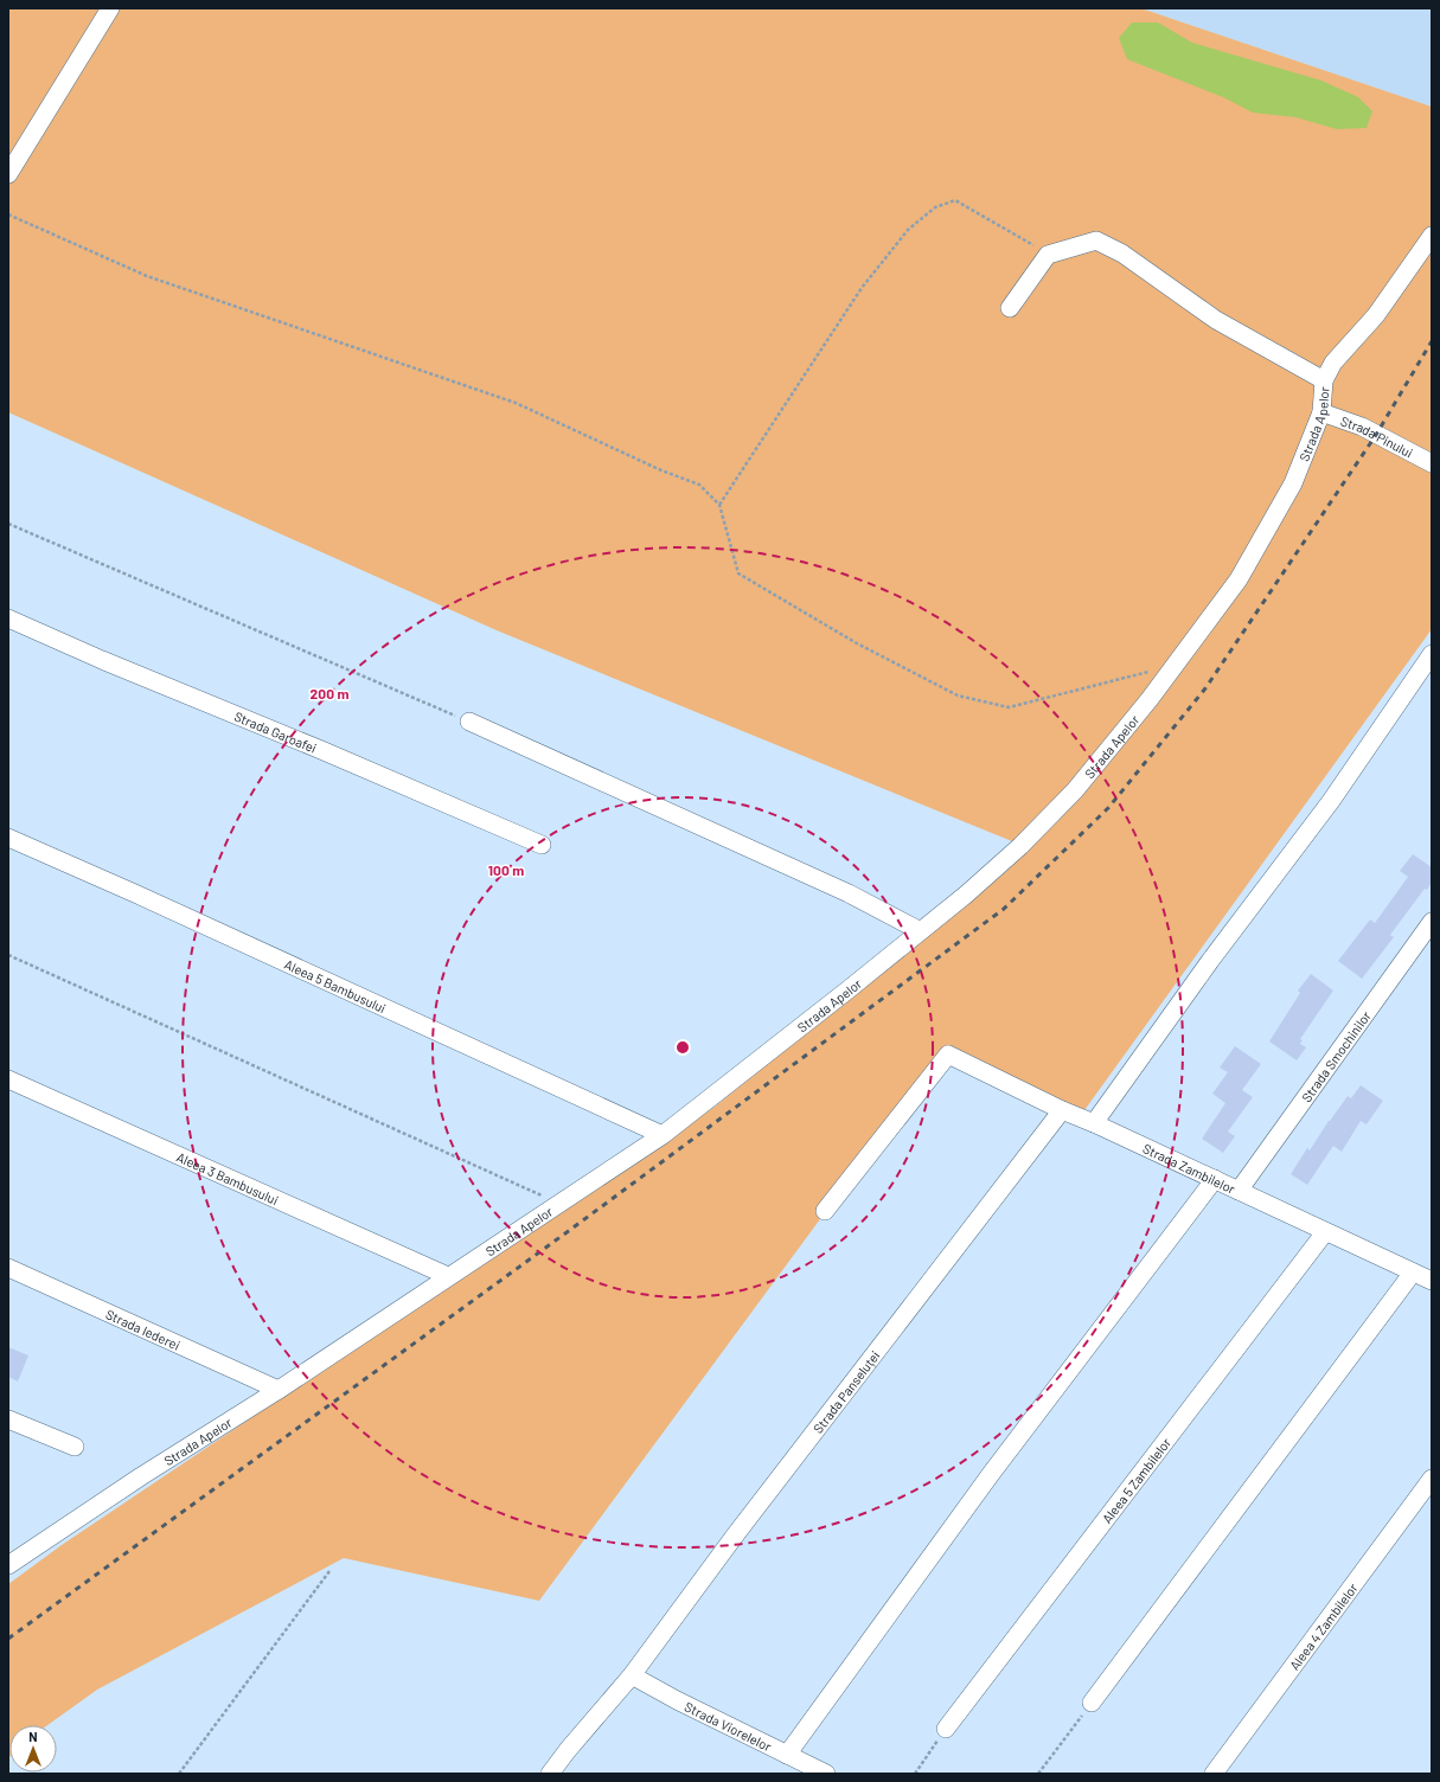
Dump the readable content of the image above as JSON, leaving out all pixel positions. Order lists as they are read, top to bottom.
{
  "streets": {
    "street": [
      "Strada Apelor",
      "Strada Pinului",
      "Strada Garoafei",
      "Aleea 5 Bambusului",
      "Strada Smochinilor",
      "Strada Zambilelor",
      "Aleea 3 Bambusului",
      "Strada Iederei",
      "Strada Panseluței",
      "Aleea 5 Zambilelor",
      "Aleea 4 Zambilelor",
      "Strada Viorelelor"
    ]
  },
  "crossings": [
    ["Strada Apelor", "Strada Pinului"],
    ["Strada Apelor", "Aleea 5 Bambusului"],
    ["Strada Apelor", "Aleea 3 Bambusului"],
    ["Strada Apelor", "Strada Iederei"],
    ["Strada Smochinilor", "Strada Zambilelor"],
    ["Strada Zambilelor", "Strada Panseluței"],
    ["Strada Zambilelor", "Aleea 5 Zambilelor"],
    ["Strada Panseluței", "Strada Viorelelor"]
  ],
  "north": "top",
  "rings": ["200 m", "100 m"]
}
